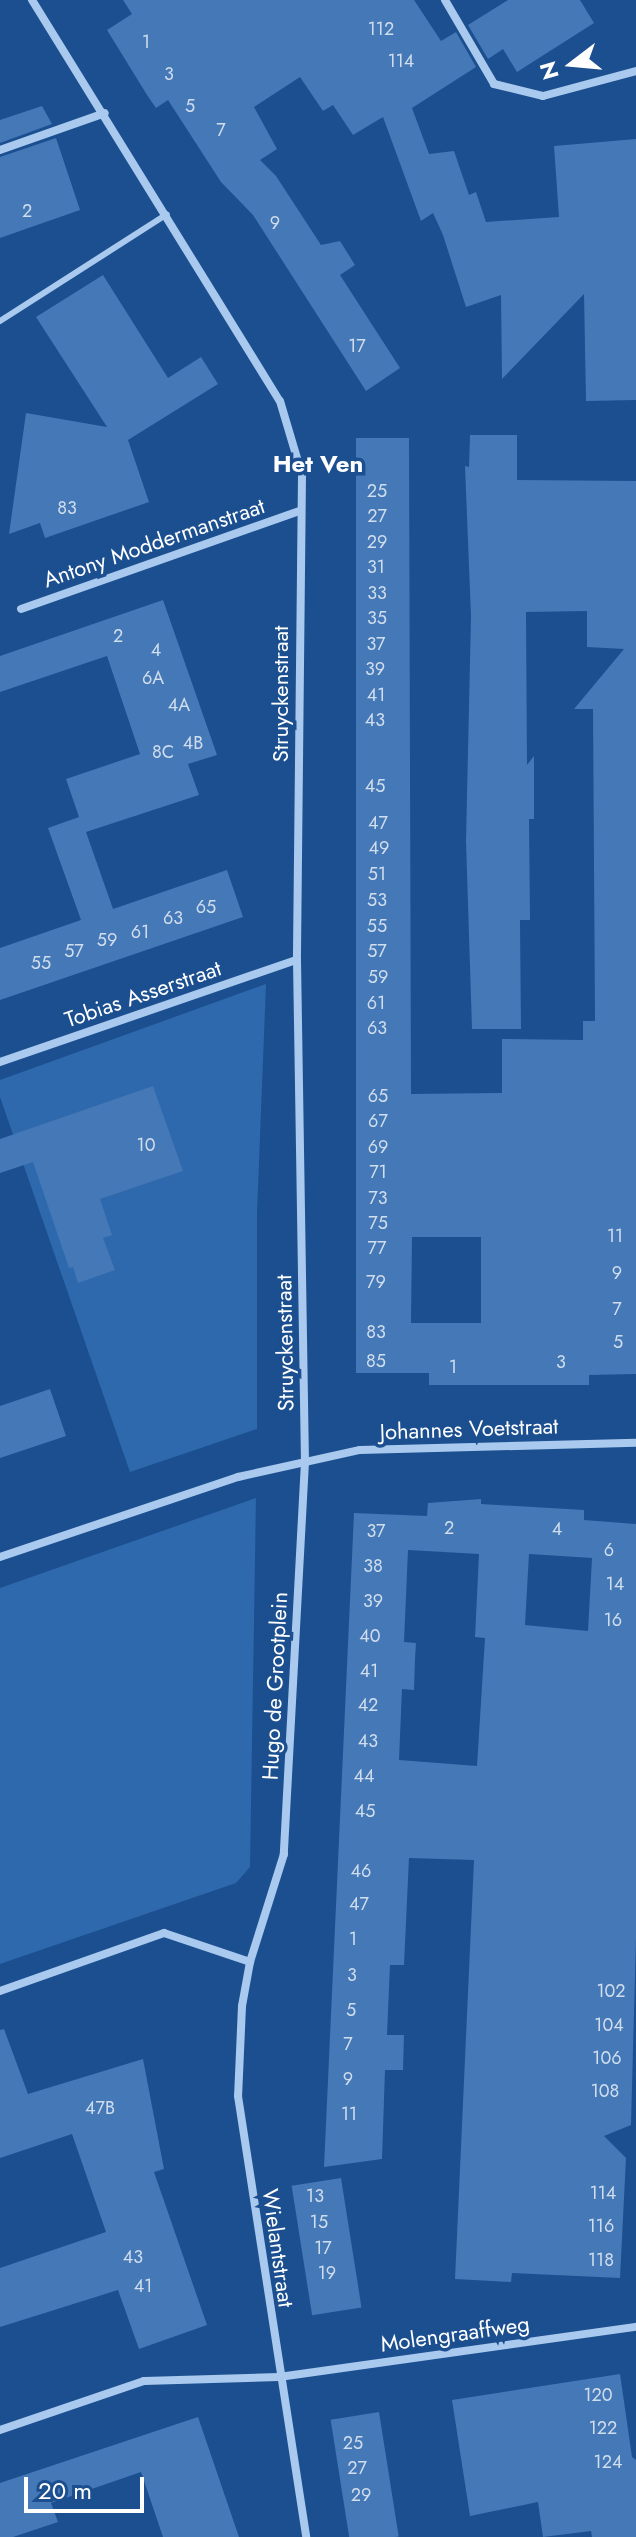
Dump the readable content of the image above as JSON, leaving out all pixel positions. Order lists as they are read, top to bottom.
{
  "streets": {
    "street": [
      "Antony Moddermanstraat",
      "Struyckenstraat",
      "Tobias Asserstraat",
      "Johannes Voetstraat",
      "Hugo de Grootplein",
      "Wielantstraat",
      "Molengraaffweg"
    ]
  },
  "crossings": [
    ["Antony Moddermanstraat", "Struyckenstraat"],
    ["Struyckenstraat", "Tobias Asserstraat"],
    ["Struyckenstraat", "Johannes Voetstraat"],
    ["Struyckenstraat", "Hugo de Grootplein"],
    ["Johannes Voetstraat", "Hugo de Grootplein"],
    ["Hugo de Grootplein", "Wielantstraat"],
    ["Wielantstraat", "Molengraaffweg"]
  ],
  "districts": ["Het Ven"],
  "house_numbers": [
    "112",
    "1",
    "114",
    "3",
    "5",
    "7",
    "2",
    "9",
    "17",
    "25",
    "83",
    "27",
    "29",
    "31",
    "33",
    "35",
    "2",
    "37",
    "4",
    "39",
    "6A",
    "41",
    "4A",
    "43",
    "4B",
    "8C",
    "45",
    "47",
    "49",
    "51",
    "53",
    "65",
    "63",
    "55",
    "61",
    "59",
    "57",
    "57",
    "55",
    "59",
    "61",
    "63",
    "65",
    "67",
    "10",
    "69",
    "71",
    "73",
    "75",
    "11",
    "77",
    "9",
    "79",
    "7",
    "83",
    "5",
    "85",
    "3",
    "1",
    "2",
    "4",
    "37",
    "6",
    "38",
    "14",
    "39",
    "16",
    "40",
    "41",
    "42",
    "43",
    "44",
    "45",
    "46",
    "47",
    "1",
    "3",
    "102",
    "5",
    "104",
    "7",
    "106",
    "9",
    "108",
    "47B",
    "11",
    "114",
    "13",
    "15",
    "116",
    "17",
    "43",
    "118",
    "19",
    "41",
    "120",
    "122",
    "25",
    "124",
    "27",
    "29"
  ],
  "scale_bar": "20 m",
  "north": "left"
}
